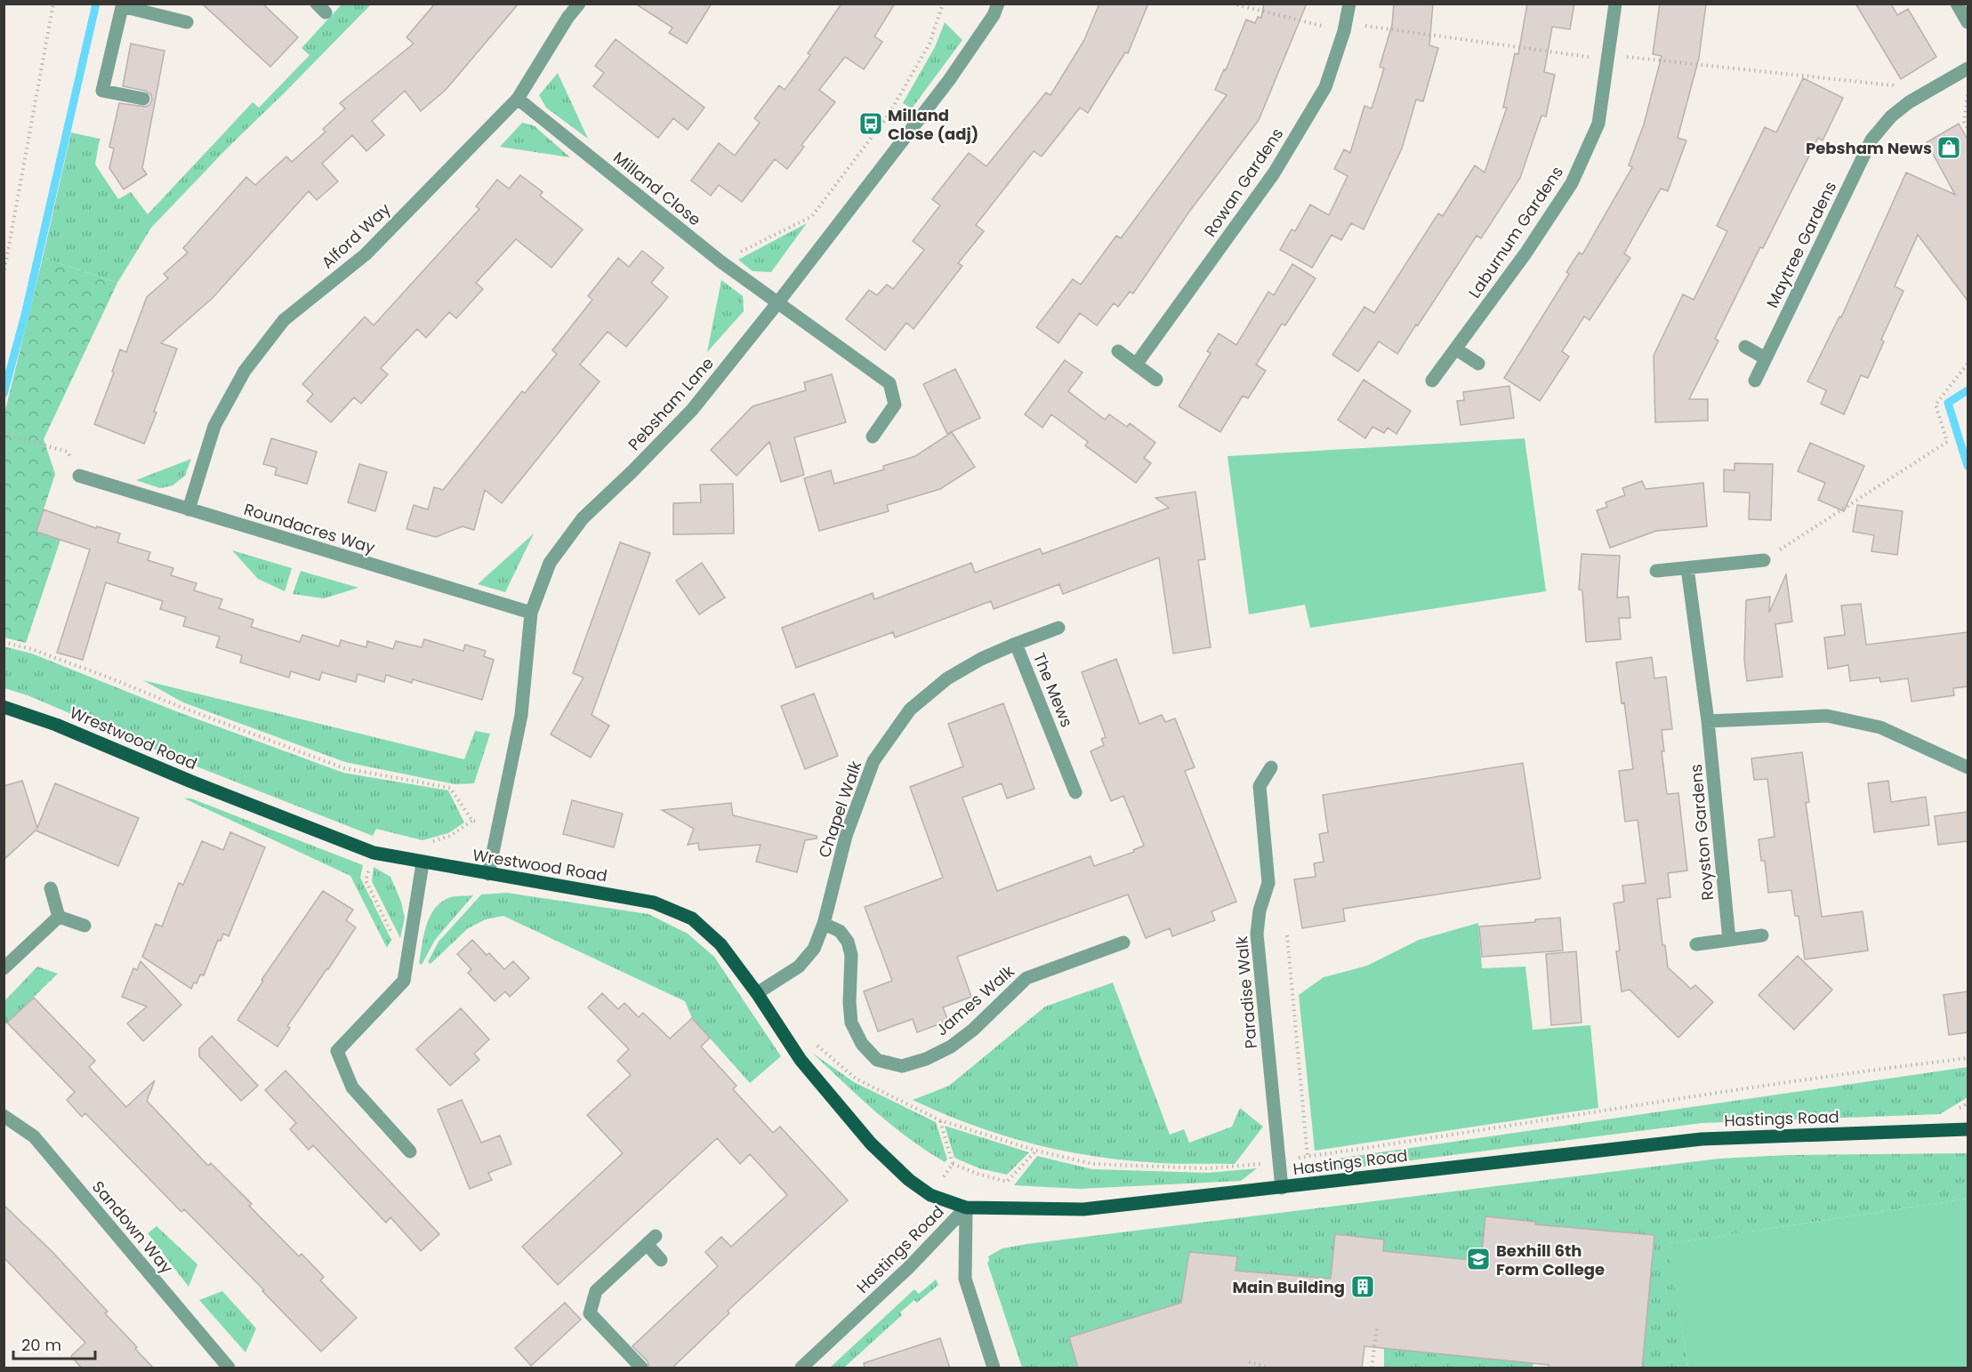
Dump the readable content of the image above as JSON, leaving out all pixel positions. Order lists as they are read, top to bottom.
{
  "streets": {
    "main road": ["Wrestwood Road", "Hastings Road"],
    "street": [
      "Rowan Gardens",
      "Milland Close",
      "Laburnum Gardens",
      "Alford Way",
      "Maytree Gardens",
      "Pebsham Lane",
      "Roundacres Way",
      "The Mews",
      "Chapel Walk",
      "Royston Gardens",
      "Paradise Walk",
      "James Walk",
      "Sandown Way"
    ]
  },
  "crossings": [
    ["Milland Close", "Alford Way"],
    ["Milland Close", "Pebsham Lane"],
    ["Alford Way", "Roundacres Way"],
    ["Pebsham Lane", "Roundacres Way"],
    ["Pebsham Lane", "Wrestwood Road"],
    ["The Mews", "Chapel Walk"],
    ["Wrestwood Road", "Chapel Walk"],
    ["Wrestwood Road", "Hastings Road"],
    ["Chapel Walk", "James Walk"],
    ["Paradise Walk", "Hastings Road"]
  ],
  "places": {
    "bus stop": ["Milland Close (adj)"],
    "shop": ["Pebsham News"],
    "school or university": ["Bexhill 6th Form College"],
    "building": ["Main Building"]
  },
  "scale_bar": "20 m"
}
